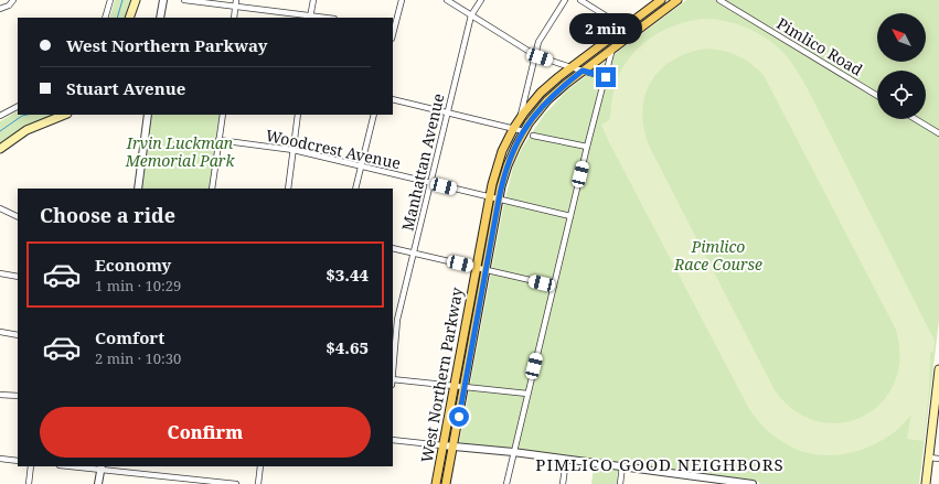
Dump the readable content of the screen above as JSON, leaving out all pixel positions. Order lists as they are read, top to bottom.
{
  "streets": {
    "main road": ["West Northern Parkway"],
    "street": ["Pimlico Road", "Woodcrest Avenue", "Manhattan Avenue"]
  },
  "crossings": [
    ["Woodcrest Avenue", "Manhattan Avenue"],
    ["Woodcrest Avenue", "West Northern Parkway"]
  ],
  "districts": ["PIMLICO GOOD NEIGHBORS"],
  "parks": ["Irvin Luckman Memorial Park", "Pimlico Race Course"],
  "north": "top left",
  "page": {
    "bubble": "2 min",
    "banner": ["West Northern Parkway", "Stuart Avenue"],
    "heading": "Choose a ride",
    "list": [
      {
        "name": "Economy",
        "note": "1 min · 10:29",
        "value": "$3.44"
      },
      {
        "name": "Comfort",
        "note": "2 min · 10:30",
        "value": "$4.65"
      }
    ],
    "buttons": "Confirm"
  }
}
